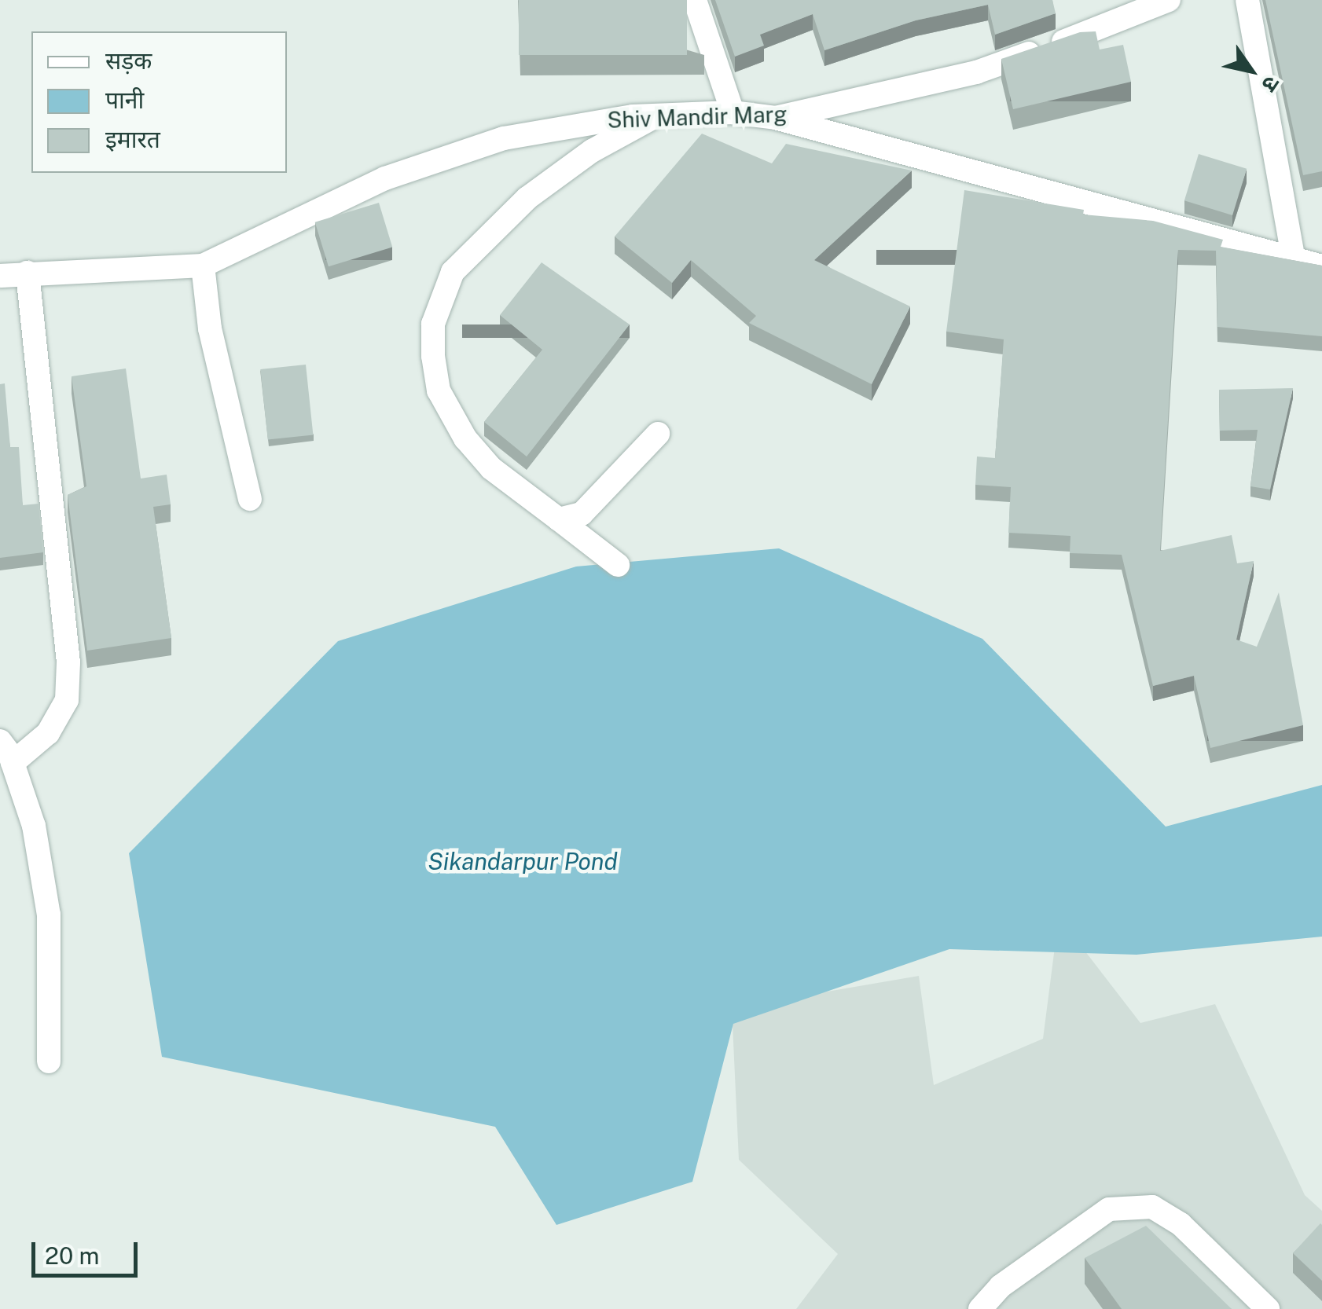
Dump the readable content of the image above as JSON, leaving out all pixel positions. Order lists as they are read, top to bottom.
{
  "streets": {
    "street": ["Shiv Mandir Marg"]
  },
  "water": ["Sikandarpur Pond"],
  "legend": ["सड़क", "पानी", "इमारत"],
  "scale_bar": "20 m",
  "north": "bottom right"
}
